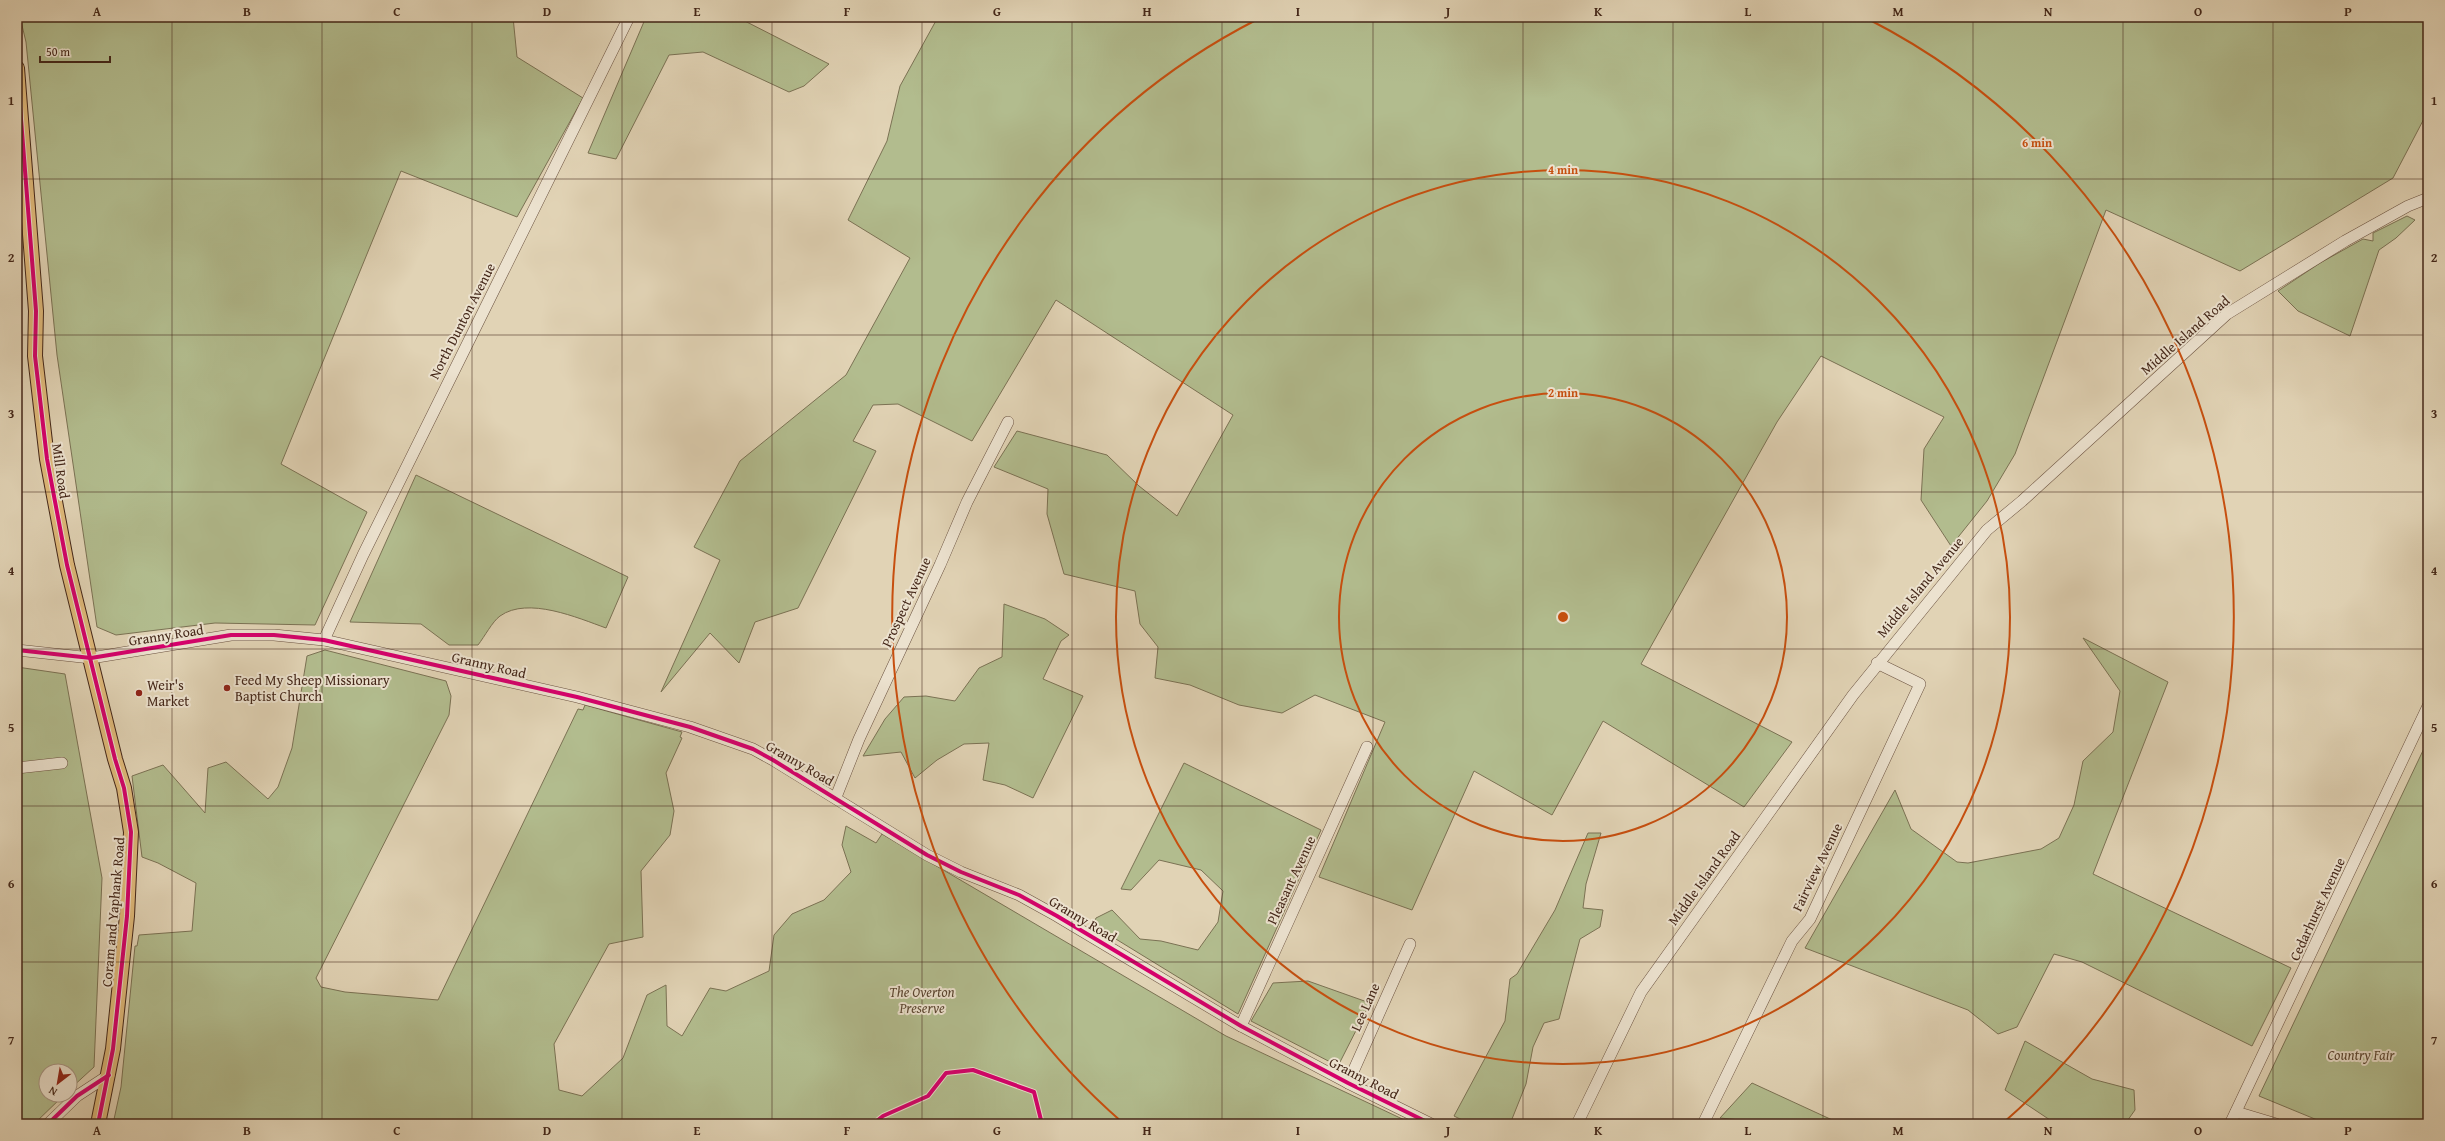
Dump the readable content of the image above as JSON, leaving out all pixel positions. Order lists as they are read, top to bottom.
{
  "streets": {
    "main road": ["Mill Road", "Coram and Yaphank Road"],
    "street": [
      "North Dunton Avenue",
      "Middle Island Road",
      "Middle Island Avenue",
      "Prospect Avenue",
      "Granny Road",
      "Fairview Avenue",
      "Pleasant Avenue",
      "Cedarhurst Avenue",
      "Lee Lane"
    ]
  },
  "crossings": [
    ["North Dunton Avenue", "Granny Road"],
    ["Middle Island Road", "Middle Island Avenue"],
    ["Middle Island Road", "Fairview Avenue"],
    ["Mill Road", "Granny Road"],
    ["Mill Road", "Coram and Yaphank Road"],
    ["Middle Island Avenue", "Fairview Avenue"],
    ["Prospect Avenue", "Granny Road"],
    ["Granny Road", "Pleasant Avenue"],
    ["Granny Road", "Coram and Yaphank Road"],
    ["Granny Road", "Lee Lane"]
  ],
  "parks": ["The Overton Preserve", "Country Fair"],
  "places": ["Feed My Sheep Missionary Baptist Church", "Weir's Market"],
  "scale_bar": "50 m",
  "north": "bottom left",
  "grid": {
    "columns": [
      "A",
      "B",
      "C",
      "D",
      "E",
      "F",
      "G",
      "H",
      "I",
      "J",
      "K",
      "L",
      "M",
      "N",
      "O",
      "P"
    ],
    "rows": [
      "1",
      "2",
      "3",
      "4",
      "5",
      "6",
      "7"
    ]
  },
  "rings": ["6 min", "4 min", "2 min"]
}
